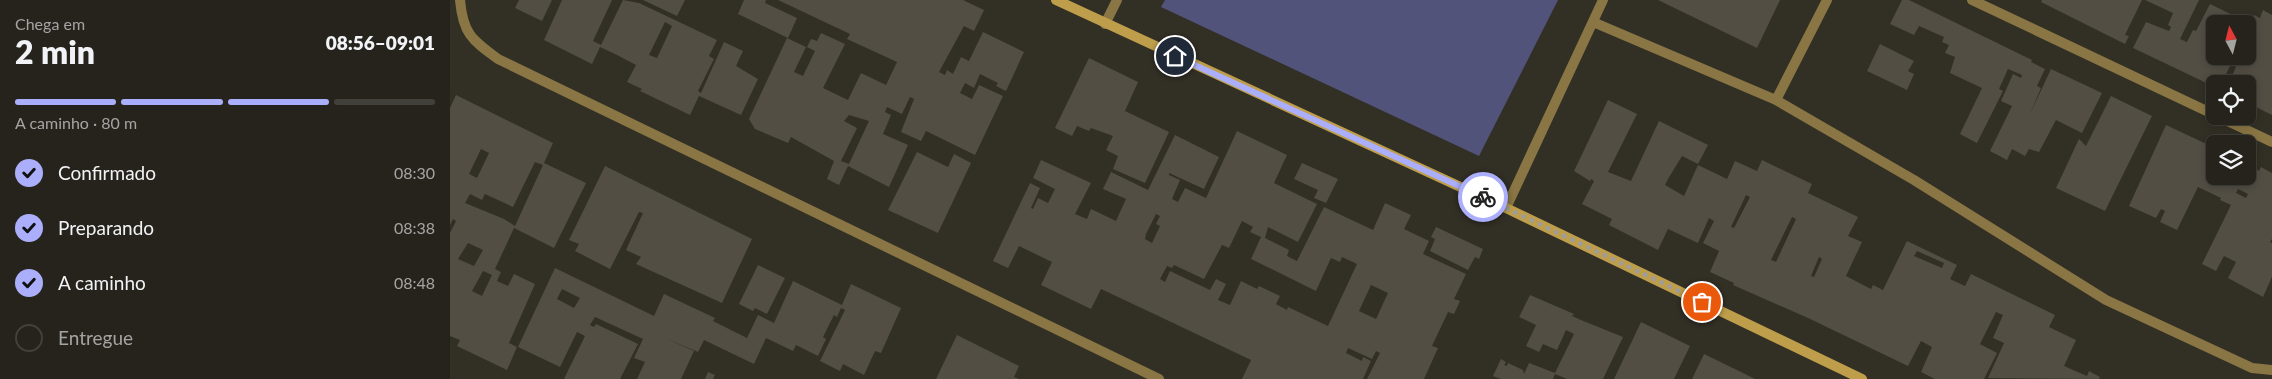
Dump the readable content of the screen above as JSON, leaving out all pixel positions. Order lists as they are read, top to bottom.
{
  "north": "top",
  "page": {
    "heading": ["2 min", "Chega em", "08:56–09:01"],
    "bar": "A caminho · 80 m",
    "list": [
      ["Confirmado", "08:30"],
      ["Preparando", "08:38"],
      ["A caminho", "08:48"],
      "Entregue"
    ]
  }
}
